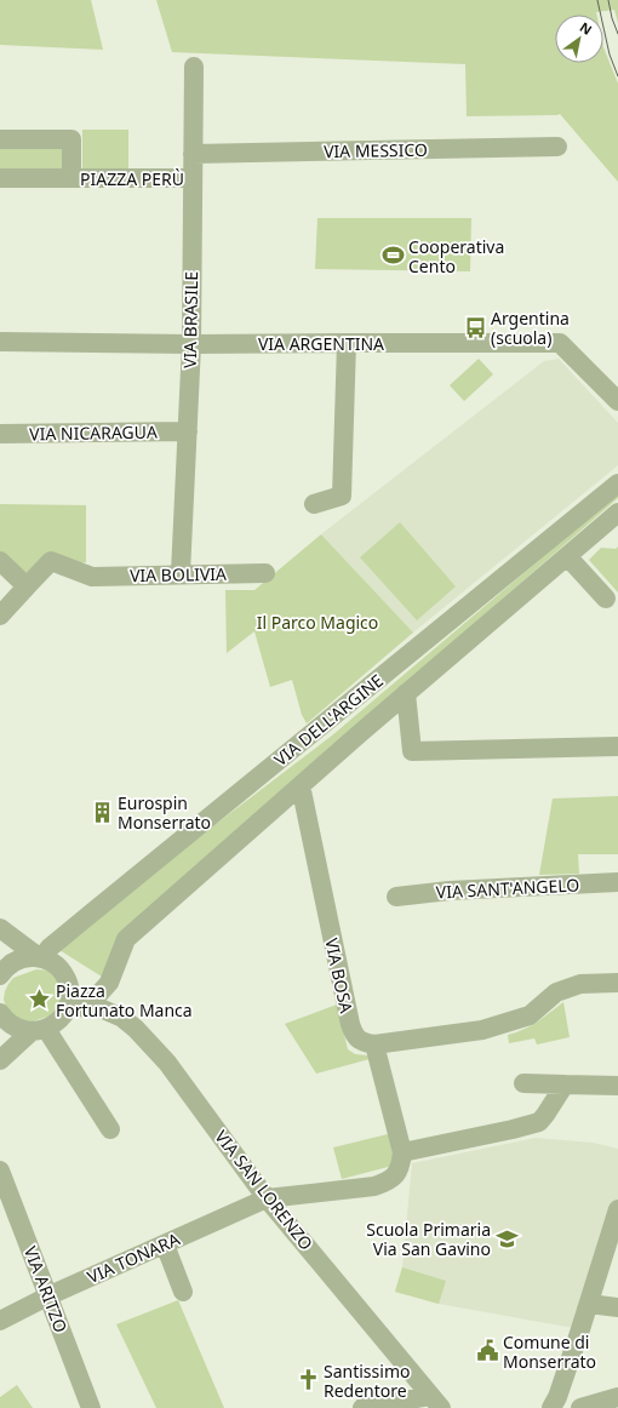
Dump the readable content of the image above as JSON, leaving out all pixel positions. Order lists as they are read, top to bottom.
{
  "streets": {
    "street": [
      "VIA MESSICO",
      "PIAZZA PERÙ",
      "VIA BRASILE",
      "VIA ARGENTINA",
      "VIA NICARAGUA",
      "VIA BOLIVIA",
      "VIA DELL'ARGINE",
      "VIA SANT'ANGELO",
      "VIA BOSA",
      "VIA SAN LORENZO",
      "VIA TONARA",
      "VIA ARITZO"
    ]
  },
  "crossings": [
    ["VIA MESSICO", "VIA BRASILE"],
    ["PIAZZA PERÙ", "VIA BRASILE"],
    ["VIA BRASILE", "VIA ARGENTINA"],
    ["VIA BRASILE", "VIA NICARAGUA"],
    ["VIA BRASILE", "VIA BOLIVIA"],
    ["VIA DELL'ARGINE", "VIA BOSA"],
    ["VIA DELL'ARGINE", "VIA SAN LORENZO"],
    ["VIA SAN LORENZO", "VIA TONARA"],
    ["VIA TONARA", "VIA ARITZO"]
  ],
  "parks": ["Il Parco Magico"],
  "places": {
    "sports": ["Cooperativa Cento"],
    "bus stop": ["Argentina (scuola)"],
    "building": ["Eurospin Monserrato"],
    "place": ["Piazza Fortunato Manca"],
    "school or university": ["Scuola Primaria Via San Gavino"],
    "public building": ["Comune di Monserrato"],
    "church": ["Santissimo Redentore"]
  },
  "north": "top right"
}
